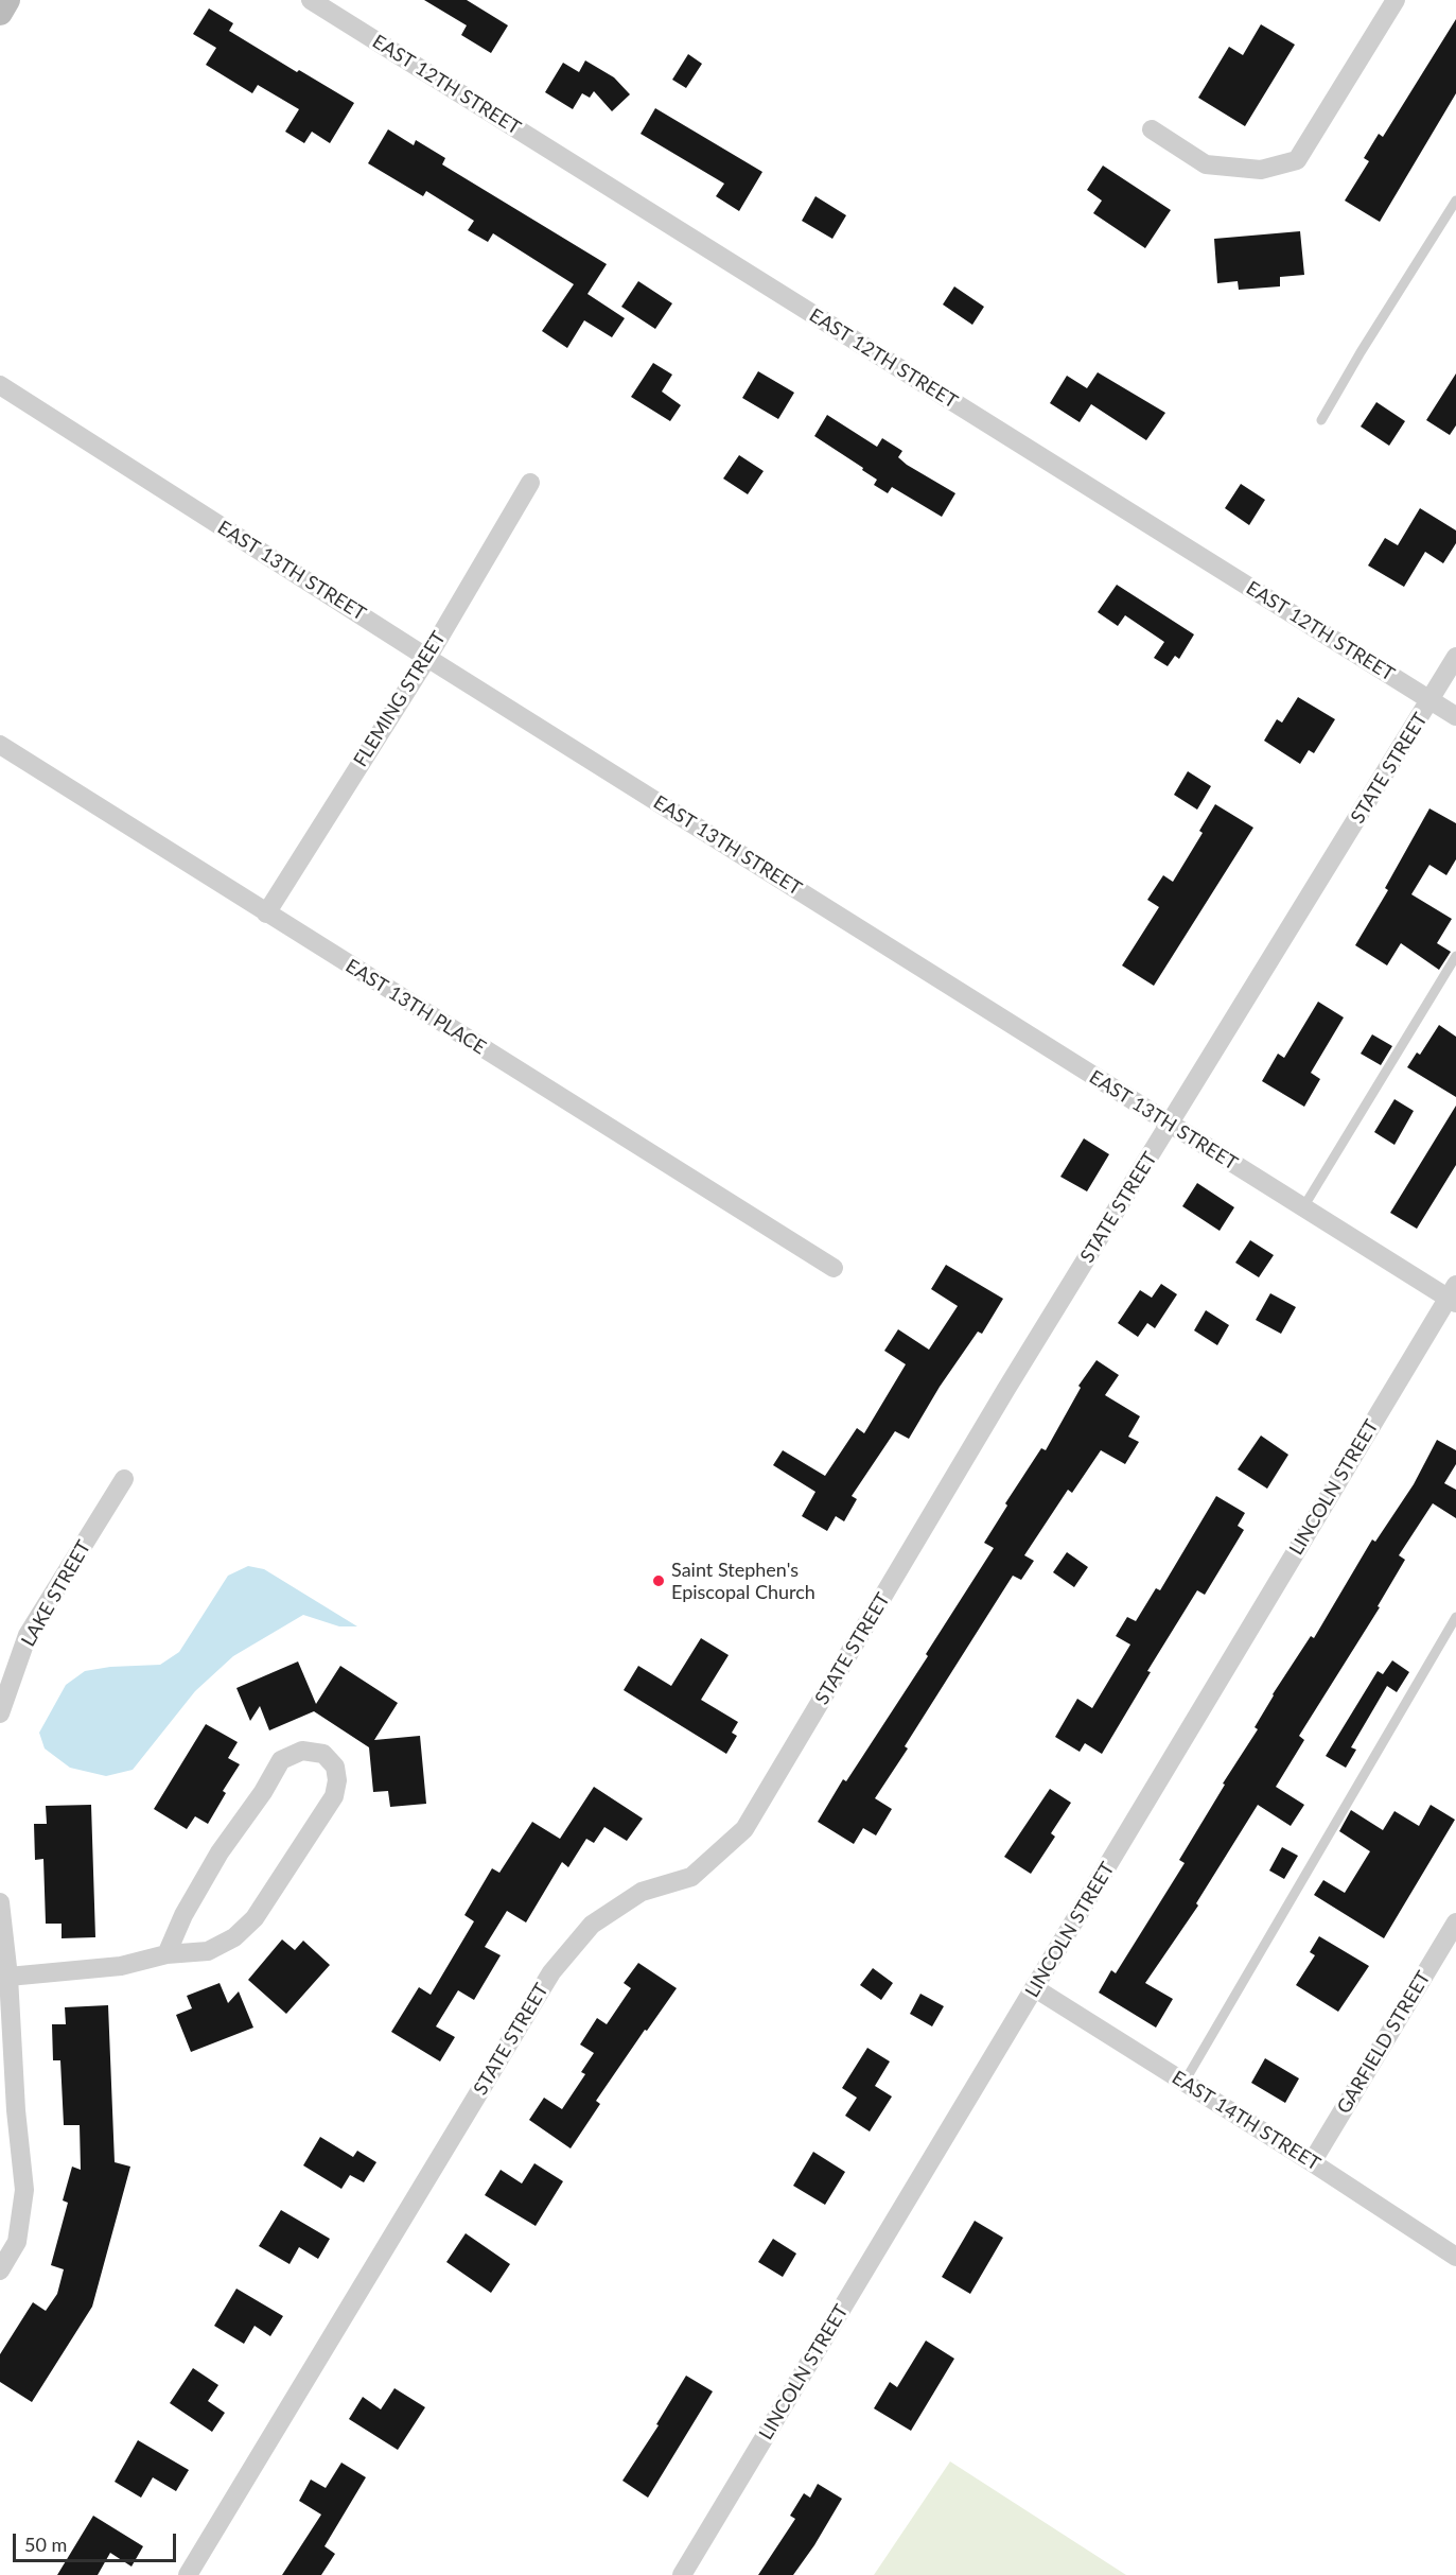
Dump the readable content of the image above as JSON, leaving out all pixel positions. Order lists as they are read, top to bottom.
{
  "streets": {
    "street": [
      "EAST 12TH STREET",
      "EAST 13TH STREET",
      "FLEMING STREET",
      "STATE STREET",
      "EAST 13TH PLACE",
      "LINCOLN STREET",
      "LAKE STREET",
      "GARFIELD STREET",
      "EAST 14TH STREET"
    ]
  },
  "crossings": [
    ["EAST 12TH STREET", "STATE STREET"],
    ["EAST 13TH STREET", "FLEMING STREET"],
    ["EAST 13TH STREET", "STATE STREET"],
    ["EAST 13TH STREET", "LINCOLN STREET"],
    ["FLEMING STREET", "EAST 13TH PLACE"],
    ["LINCOLN STREET", "EAST 14TH STREET"],
    ["GARFIELD STREET", "EAST 14TH STREET"]
  ],
  "places": ["Saint Stephen's Episcopal Church"],
  "scale_bar": "50 m"
}
